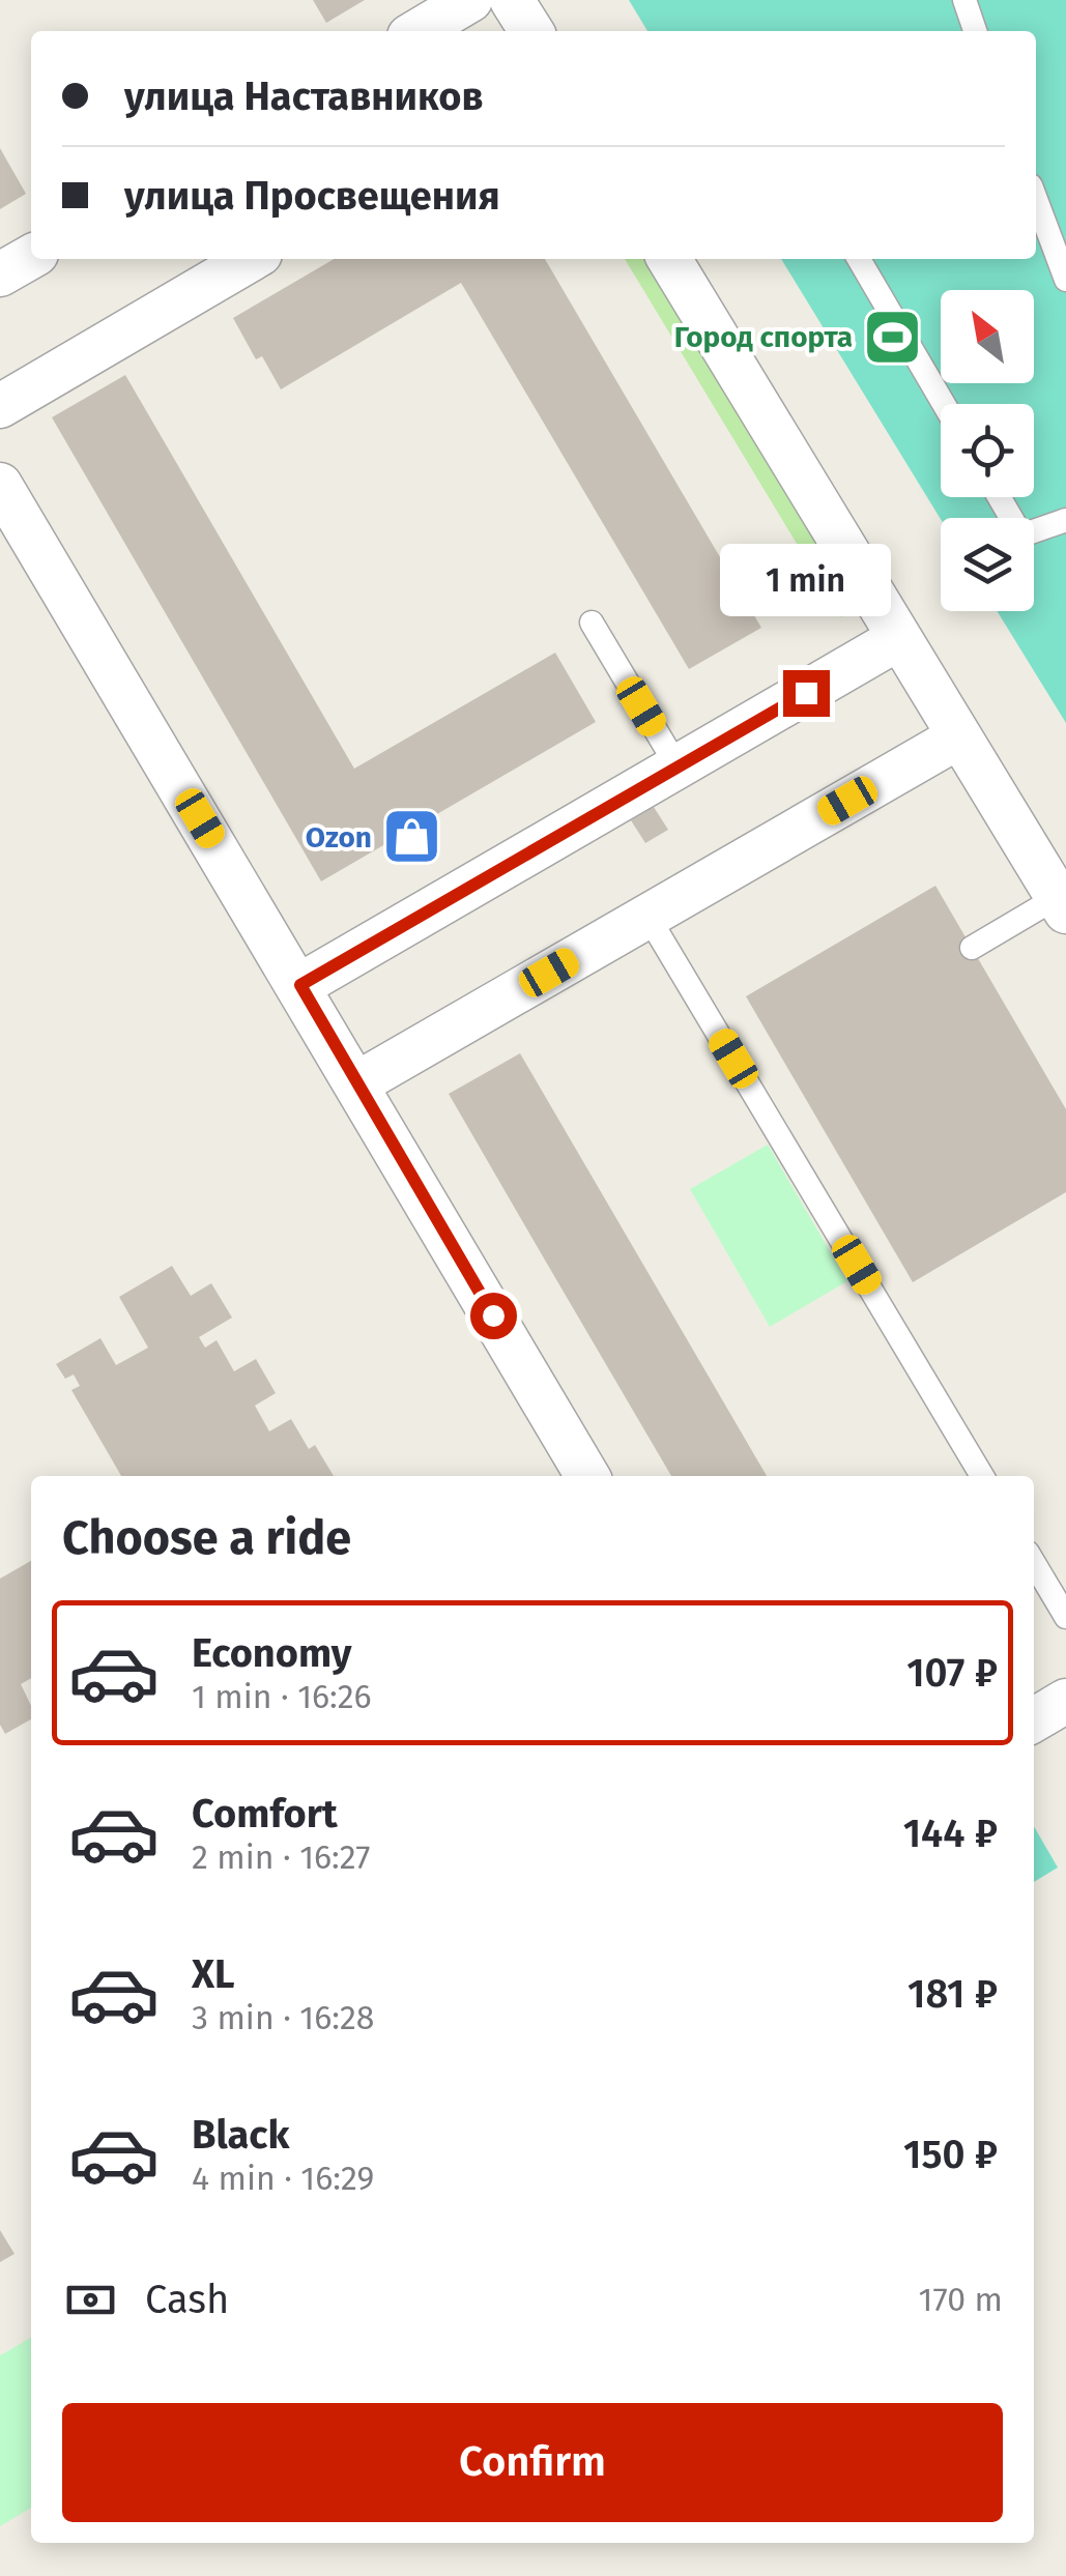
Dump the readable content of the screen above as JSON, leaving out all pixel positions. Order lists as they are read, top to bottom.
{
  "places": {
    "sports": ["Город спорта"],
    "shop": ["Ozon"]
  },
  "north": "top left",
  "page": {
    "banner": ["улица Наставников", "улица Просвещения"],
    "bubble": "1 min",
    "heading": "Choose a ride",
    "list": [
      {
        "name": "Economy",
        "note": "1 min · 16:26",
        "value": "107 ₽"
      },
      {
        "name": "Comfort",
        "note": "2 min · 16:27",
        "value": "144 ₽"
      },
      {
        "name": "XL",
        "note": "3 min · 16:28",
        "value": "181 ₽"
      },
      {
        "name": "Black",
        "note": "4 min · 16:29",
        "value": "150 ₽"
      }
    ],
    "pay": ["Cash", "170 m"],
    "buttons": "Confirm"
  }
}
